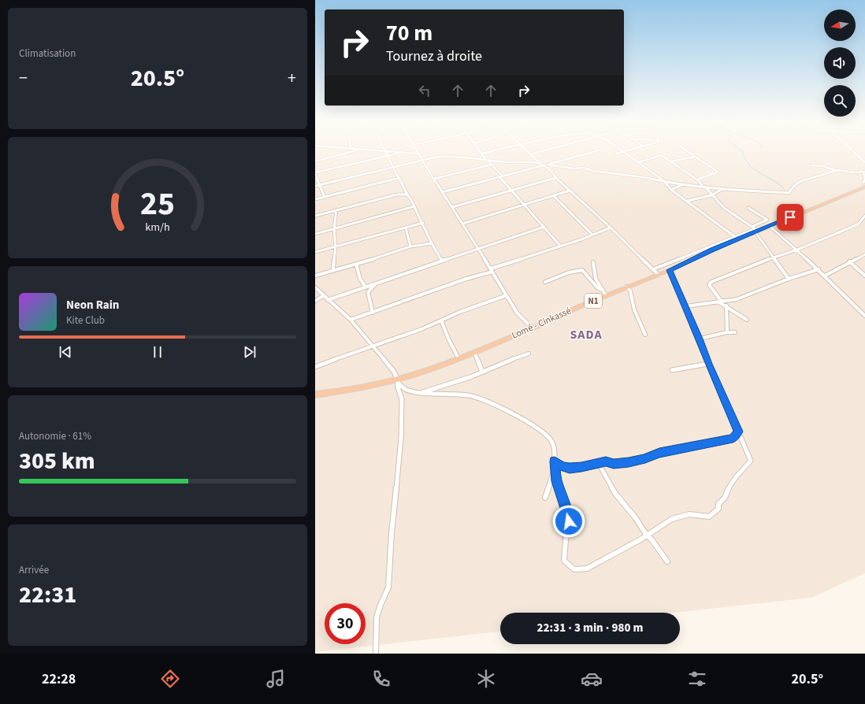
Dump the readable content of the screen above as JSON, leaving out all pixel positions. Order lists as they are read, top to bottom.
{
  "streets": {
    "highway": ["N1", "Lomé - Cinkassé"]
  },
  "districts": ["SADA"],
  "north": "left",
  "page": {
    "tile": [
      "Climatisation",
      ["Autonomie · 61%", "305 km"],
      ["Arrivée", "22:31"]
    ],
    "turn": ["70 m", "Tournez à droite"],
    "heat": ["−", "20.5°", "+"],
    "song": ["Neon Rain", "Kite Club"],
    "limit": "30",
    "trip": "22:31 · 3 min · 980 m",
    "tabs": ["22:28", "20.5°"],
    "gauge": ["25", "km/h"]
  }
}
